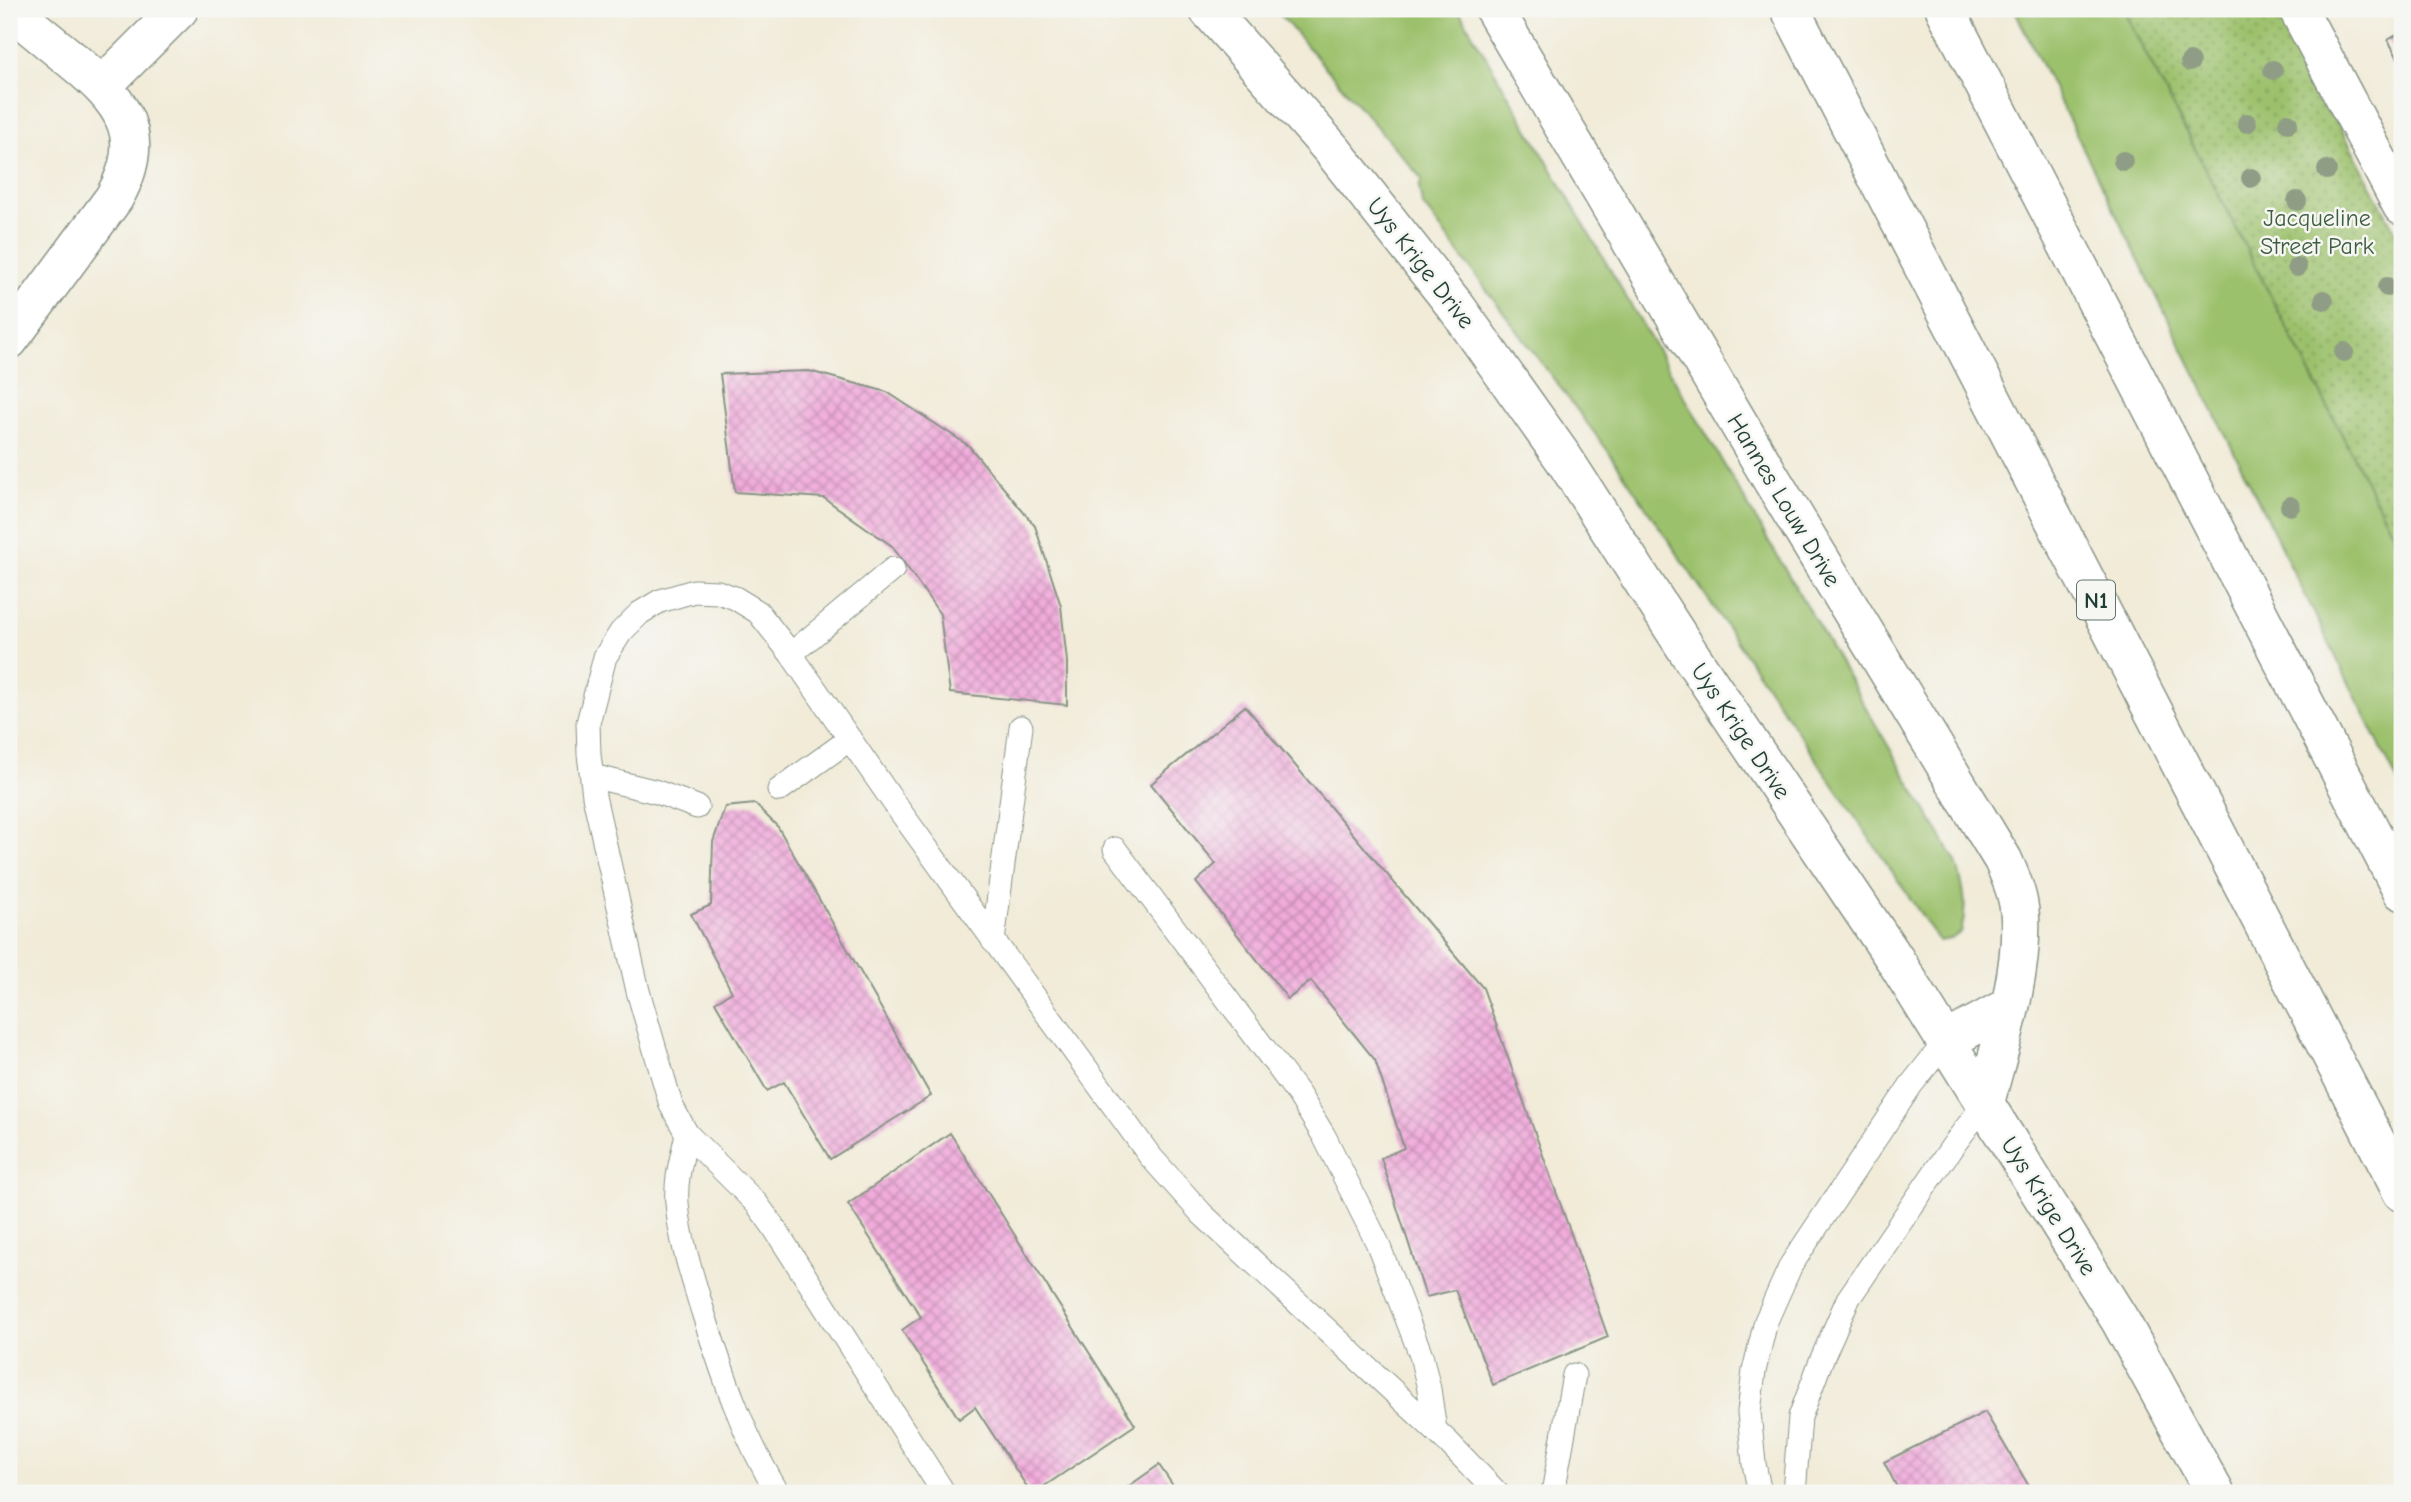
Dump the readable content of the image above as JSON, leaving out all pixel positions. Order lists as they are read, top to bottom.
{
  "streets": {
    "main road": ["Uys Krige Drive", "Hannes Louw Drive", "N1"]
  },
  "crossings": [
    ["Uys Krige Drive", "Hannes Louw Drive"]
  ],
  "parks": ["Jacqueline Street Park"]
}
